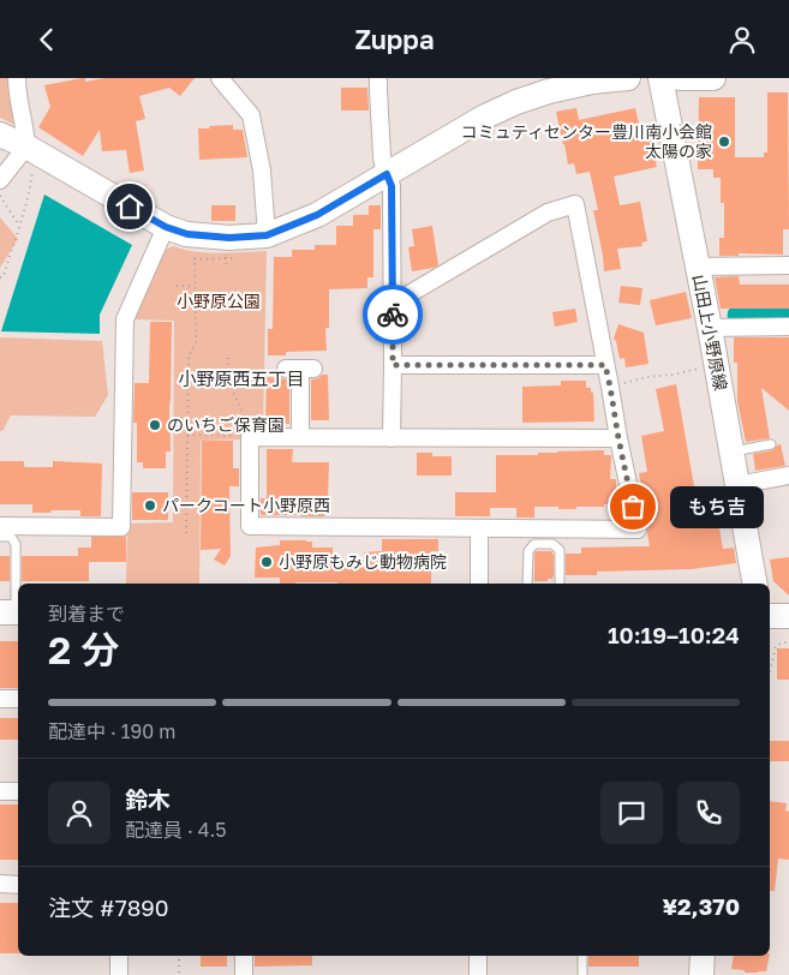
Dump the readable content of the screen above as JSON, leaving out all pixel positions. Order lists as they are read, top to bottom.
{
  "streets": {
    "street": ["山田上小野原線"]
  },
  "districts": ["小野原西五丁目"],
  "parks": ["小野原公園"],
  "places": [
    "コミュティセンター豊川南小会館 太陽の家",
    "のいちご保育園",
    "パークコート小野原西",
    "もち吉",
    "小野原もみじ動物病院"
  ],
  "page": {
    "header": "Zuppa",
    "bubble": "もち吉",
    "heading": ["2 分", "到着まで", "10:19–10:24"],
    "panel": [
      "鈴木",
      "配達員 · 4.5",
      "注文 #7890",
      "¥2,370"
    ],
    "bar": "配達中 · 190 m"
  }
}
